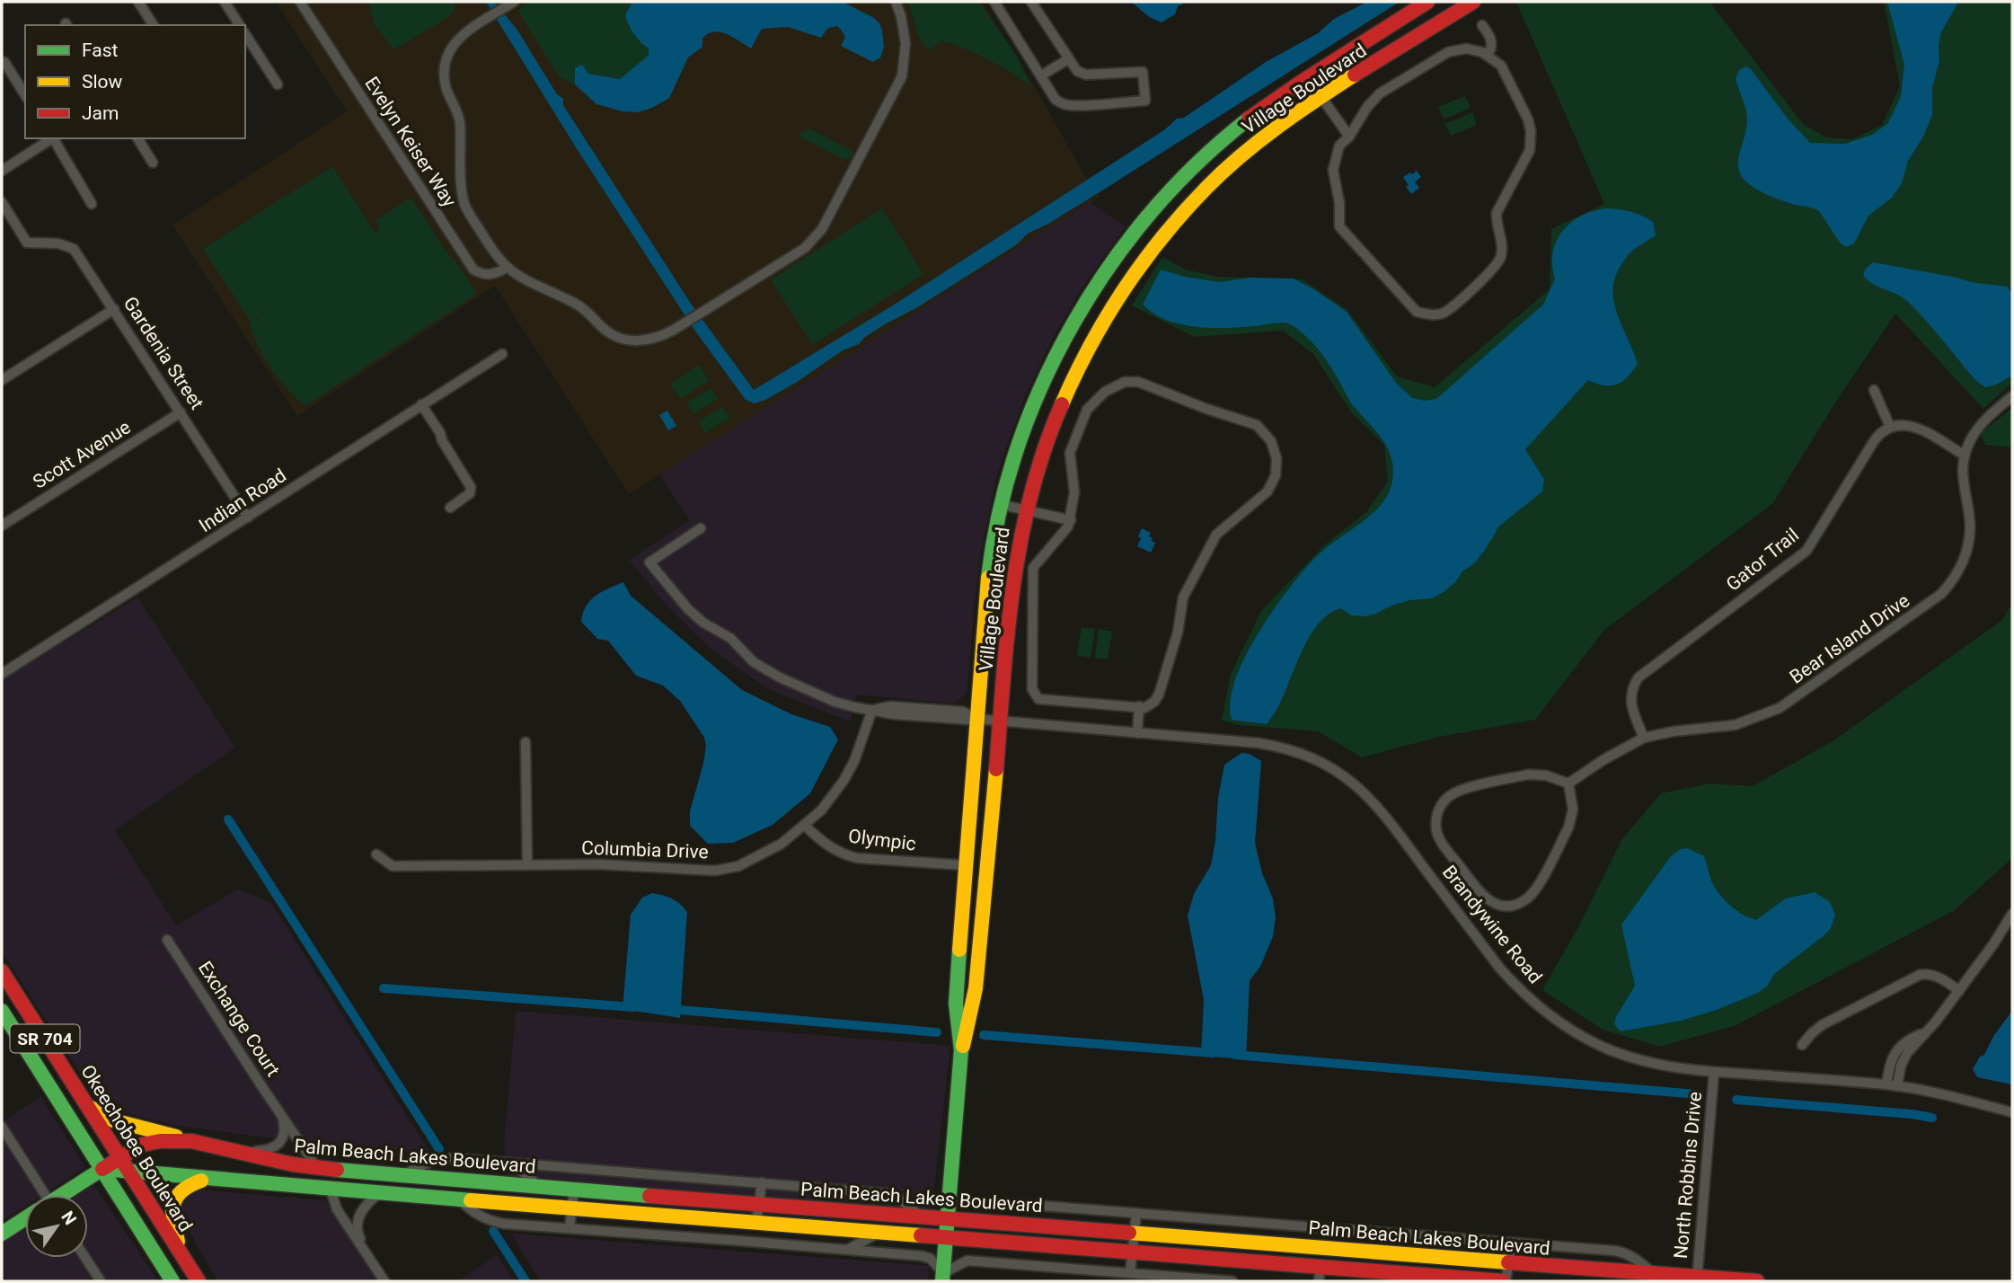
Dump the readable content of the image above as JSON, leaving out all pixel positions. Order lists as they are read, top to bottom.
{
  "streets": {
    "main road": [
      "Village Boulevard",
      "SR 704",
      "Okeechobee Boulevard",
      "Palm Beach Lakes Boulevard"
    ],
    "street": [
      "Evelyn Keiser Way",
      "Gardenia Street",
      "Scott Avenue",
      "Indian Road",
      "Gator Trail",
      "Bear Island Drive",
      "Olympic",
      "Columbia Drive",
      "Brandywine Road",
      "Exchange Court",
      "North Robbins Drive"
    ]
  },
  "crossings": [
    ["Village Boulevard", "Olympic"],
    ["Village Boulevard", "Brandywine Road"],
    ["Village Boulevard", "Palm Beach Lakes Boulevard"],
    ["Gardenia Street", "Scott Avenue"],
    ["Gardenia Street", "Indian Road"],
    ["Gator Trail", "Bear Island Drive"],
    ["Olympic", "Columbia Drive"],
    ["Columbia Drive", "Brandywine Road"],
    ["Brandywine Road", "North Robbins Drive"],
    ["Exchange Court", "Palm Beach Lakes Boulevard"],
    ["SR 704", "Palm Beach Lakes Boulevard"],
    ["Okeechobee Boulevard", "Palm Beach Lakes Boulevard"],
    ["Palm Beach Lakes Boulevard", "North Robbins Drive"]
  ],
  "legend": ["Fast", "Slow", "Jam"],
  "north": "top right"
}
